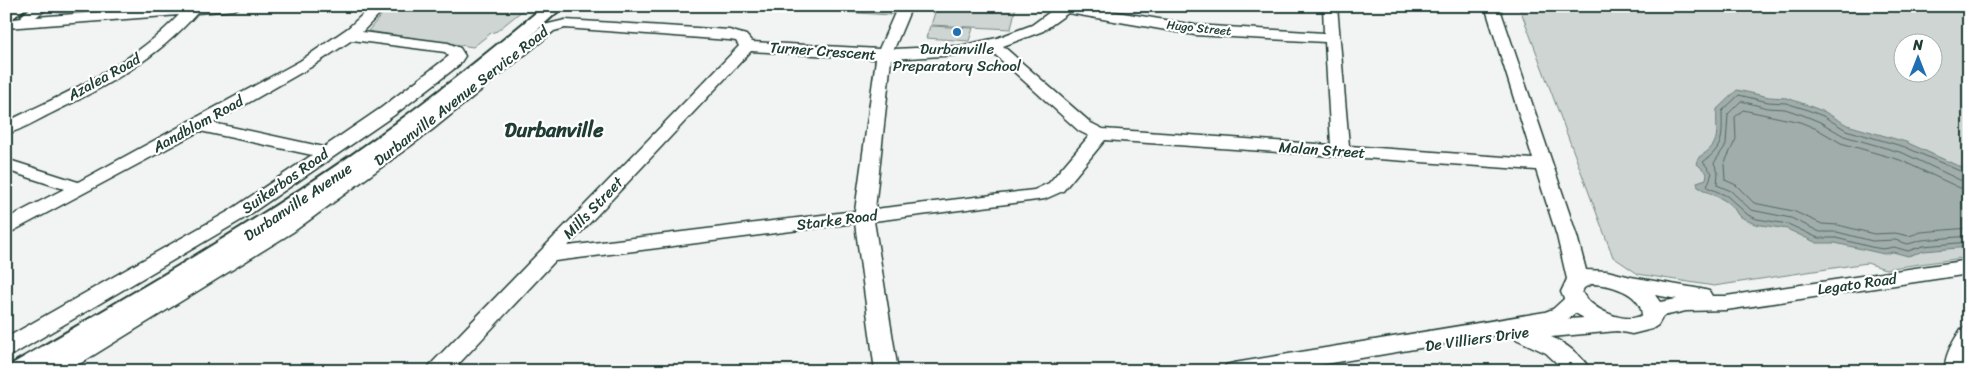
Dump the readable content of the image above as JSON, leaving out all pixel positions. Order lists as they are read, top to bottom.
{
  "streets": {
    "main road": ["Durbanville Avenue"],
    "street": [
      "Hugo Street",
      "Turner Crescent",
      "Azalea Road",
      "Durbanville Avenue Service Road",
      "Aandblom Road",
      "Malan Street",
      "Suikerbos Road",
      "Mills Street",
      "Starke Road",
      "Legato Road",
      "De Villiers Drive"
    ]
  },
  "crossings": [
    ["Hugo Street", "Turner Crescent"],
    ["Turner Crescent", "Durbanville Avenue Service Road"],
    ["Turner Crescent", "Mills Street"],
    ["Durbanville Avenue Service Road", "Mills Street"],
    ["Aandblom Road", "Suikerbos Road"],
    ["Malan Street", "Starke Road"],
    ["Mills Street", "Starke Road"],
    ["Legato Road", "De Villiers Drive"]
  ],
  "districts": ["Durbanville"],
  "places": ["Durbanville Preparatory School"],
  "north": "top"
}
